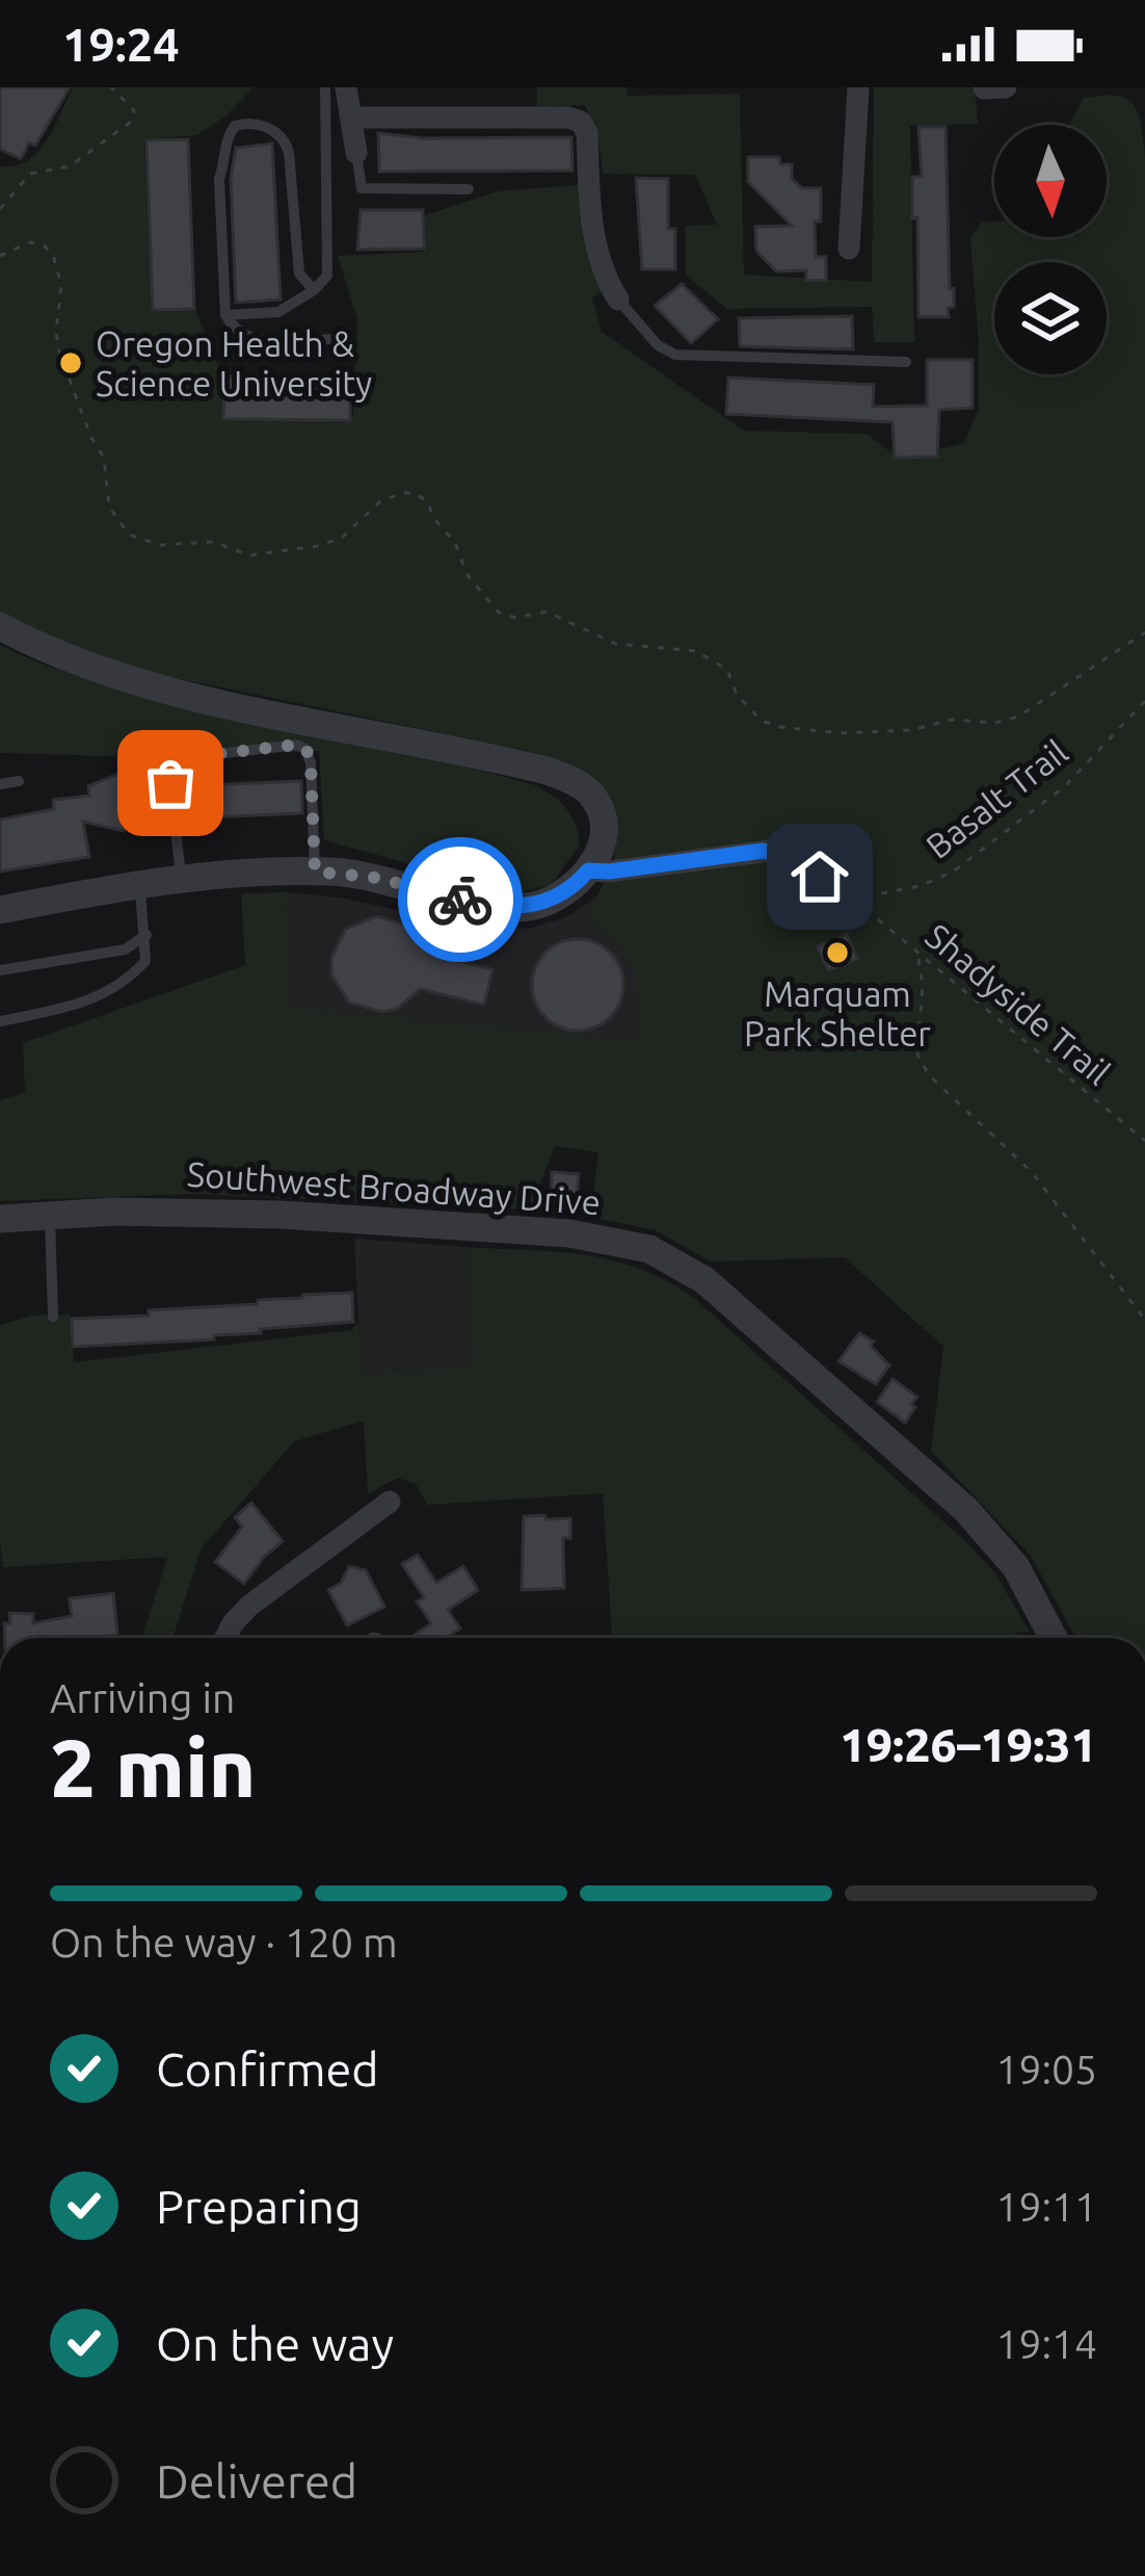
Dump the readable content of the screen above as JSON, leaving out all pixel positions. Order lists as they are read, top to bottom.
{
  "streets": {
    "street": ["Southwest Broadway Drive"],
    "path": ["Basalt Trail", "Shadyside Trail"]
  },
  "crossings": [
    ["Basalt Trail", "Shadyside Trail"]
  ],
  "places": ["Oregon Health & Science University", "Marquam Park Shelter"],
  "north": "bottom",
  "page": {
    "status": "19:24",
    "heading": ["2 min", "Arriving in", "19:26–19:31"],
    "bar": "On the way · 120 m",
    "list": [
      ["Confirmed", "19:05"],
      ["Preparing", "19:11"],
      ["On the way", "19:14"],
      "Delivered"
    ]
  }
}
